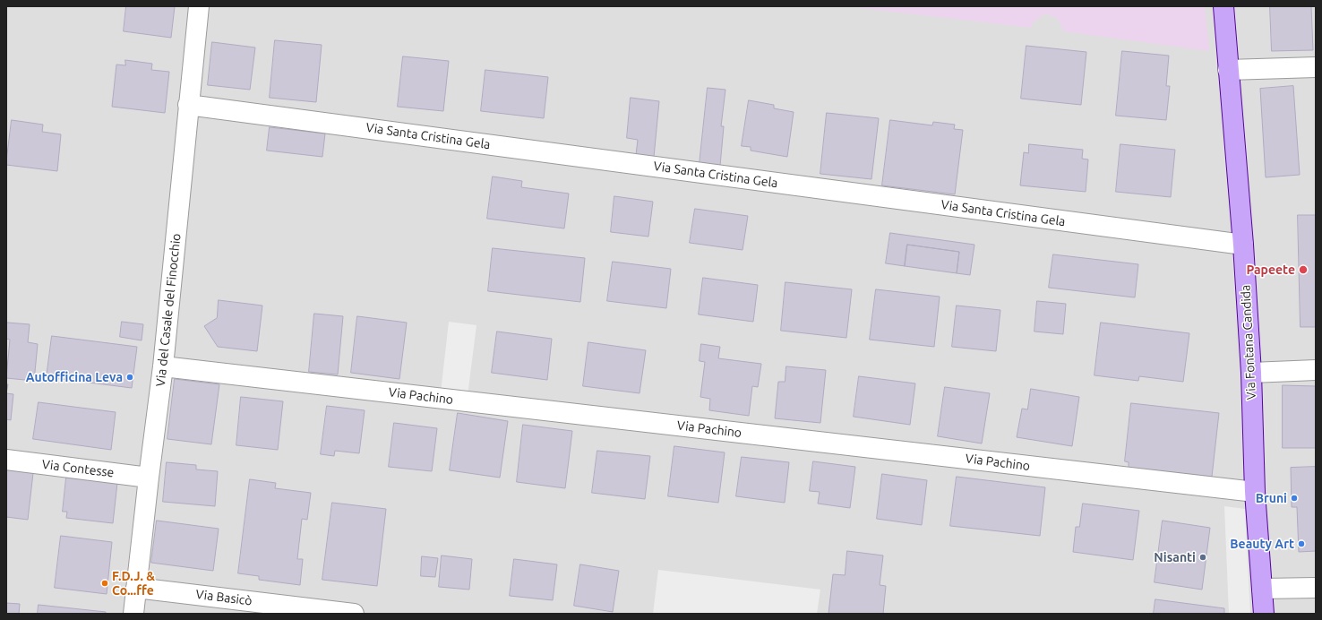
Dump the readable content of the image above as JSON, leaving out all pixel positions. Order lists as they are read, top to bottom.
{
  "streets": {
    "main road": ["Via Fontana Candida"],
    "street": [
      "Via Santa Cristina Gela",
      "Via del Casale del Finocchio",
      "Via Pachino",
      "Via Contesse",
      "Via Basicò"
    ]
  },
  "crossings": [
    ["Via Santa Cristina Gela", "Via del Casale del Finocchio"],
    ["Via Santa Cristina Gela", "Via Fontana Candida"],
    ["Via del Casale del Finocchio", "Via Pachino"],
    ["Via del Casale del Finocchio", "Via Contesse"],
    ["Via del Casale del Finocchio", "Via Basicò"],
    ["Via Fontana Candida", "Via Pachino"]
  ],
  "places": [
    "Papeete",
    "Autofficina Leva",
    "Bruni",
    "Beauty Art",
    "Nisanti",
    "F.D.J. & Co...ffe"
  ]
}
